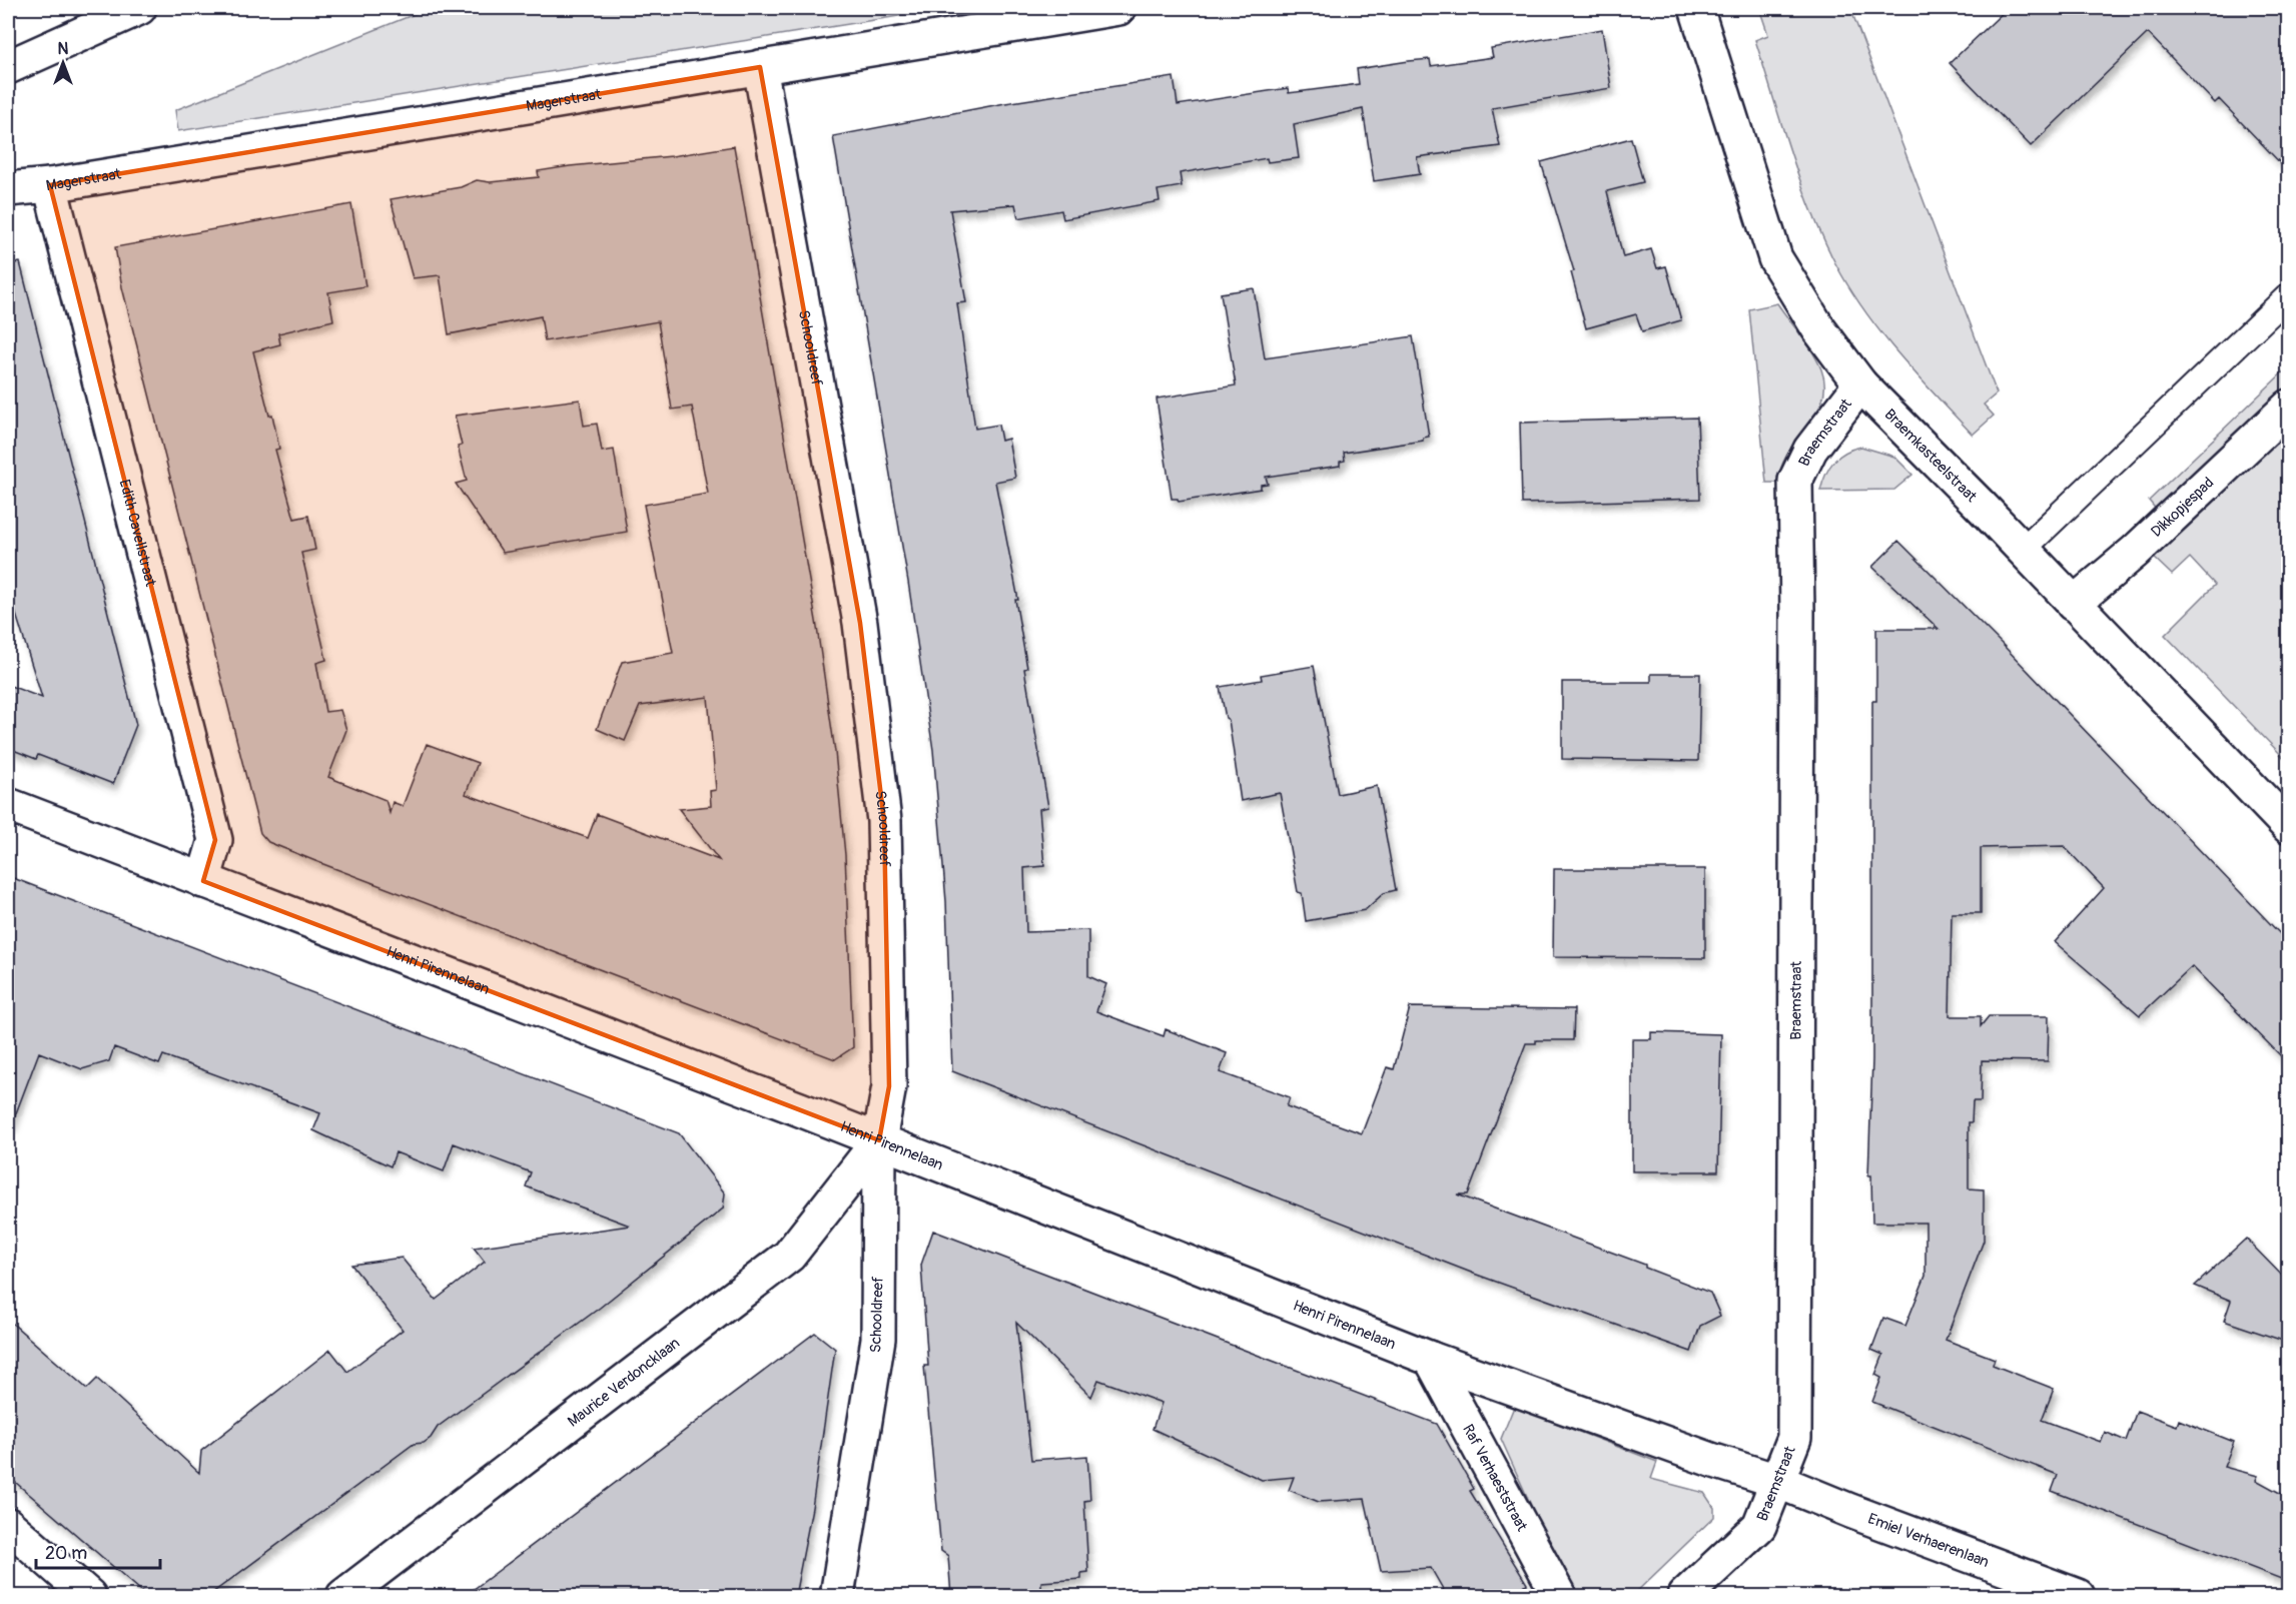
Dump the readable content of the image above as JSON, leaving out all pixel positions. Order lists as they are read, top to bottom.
{
  "streets": {
    "main road": [
      "Magerstraat",
      "Schooldreef",
      "Braemstraat",
      "Braemkasteelstraat",
      "Dikkopjespad",
      "Edith Cavellstraat",
      "Henri Pirennelaan",
      "Maurice Verdoncklaan",
      "Raf Verhaeststraat",
      "Emiel Verhaerenlaan"
    ]
  },
  "crossings": [
    ["Magerstraat", "Schooldreef"],
    ["Magerstraat", "Edith Cavellstraat"],
    ["Schooldreef", "Henri Pirennelaan"],
    ["Schooldreef", "Maurice Verdoncklaan"],
    ["Braemstraat", "Braemkasteelstraat"],
    ["Braemstraat", "Henri Pirennelaan"],
    ["Braemstraat", "Emiel Verhaerenlaan"],
    ["Braemkasteelstraat", "Dikkopjespad"],
    ["Edith Cavellstraat", "Henri Pirennelaan"],
    ["Henri Pirennelaan", "Maurice Verdoncklaan"],
    ["Henri Pirennelaan", "Raf Verhaeststraat"],
    ["Henri Pirennelaan", "Emiel Verhaerenlaan"]
  ],
  "scale_bar": "20 m",
  "north": "top"
}
